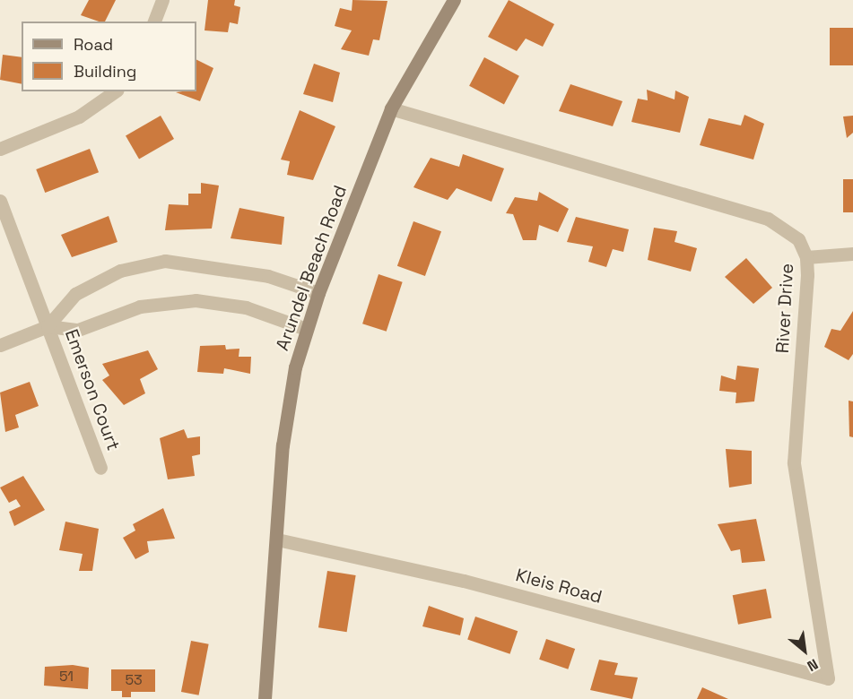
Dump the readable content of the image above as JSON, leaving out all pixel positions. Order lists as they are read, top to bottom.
{
  "streets": {
    "street": [
      "Arundel Beach Road",
      "River Drive",
      "Emerson Court",
      "Kleis Road"
    ]
  },
  "crossings": [
    ["Arundel Beach Road", "River Drive"],
    ["Arundel Beach Road", "Kleis Road"],
    ["River Drive", "Kleis Road"]
  ],
  "house_numbers": ["51", "53"],
  "legend": ["Road", "Building"],
  "north": "bottom right"
}
